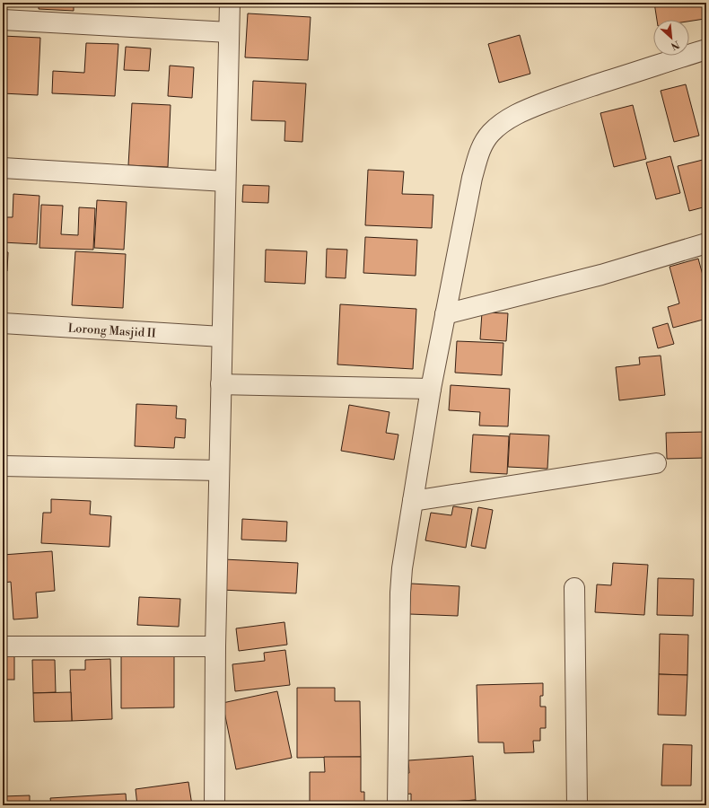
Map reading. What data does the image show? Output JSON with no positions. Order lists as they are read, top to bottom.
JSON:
{
  "streets": {
    "street": ["Lorong Masjid II"]
  },
  "north": "bottom right"
}
